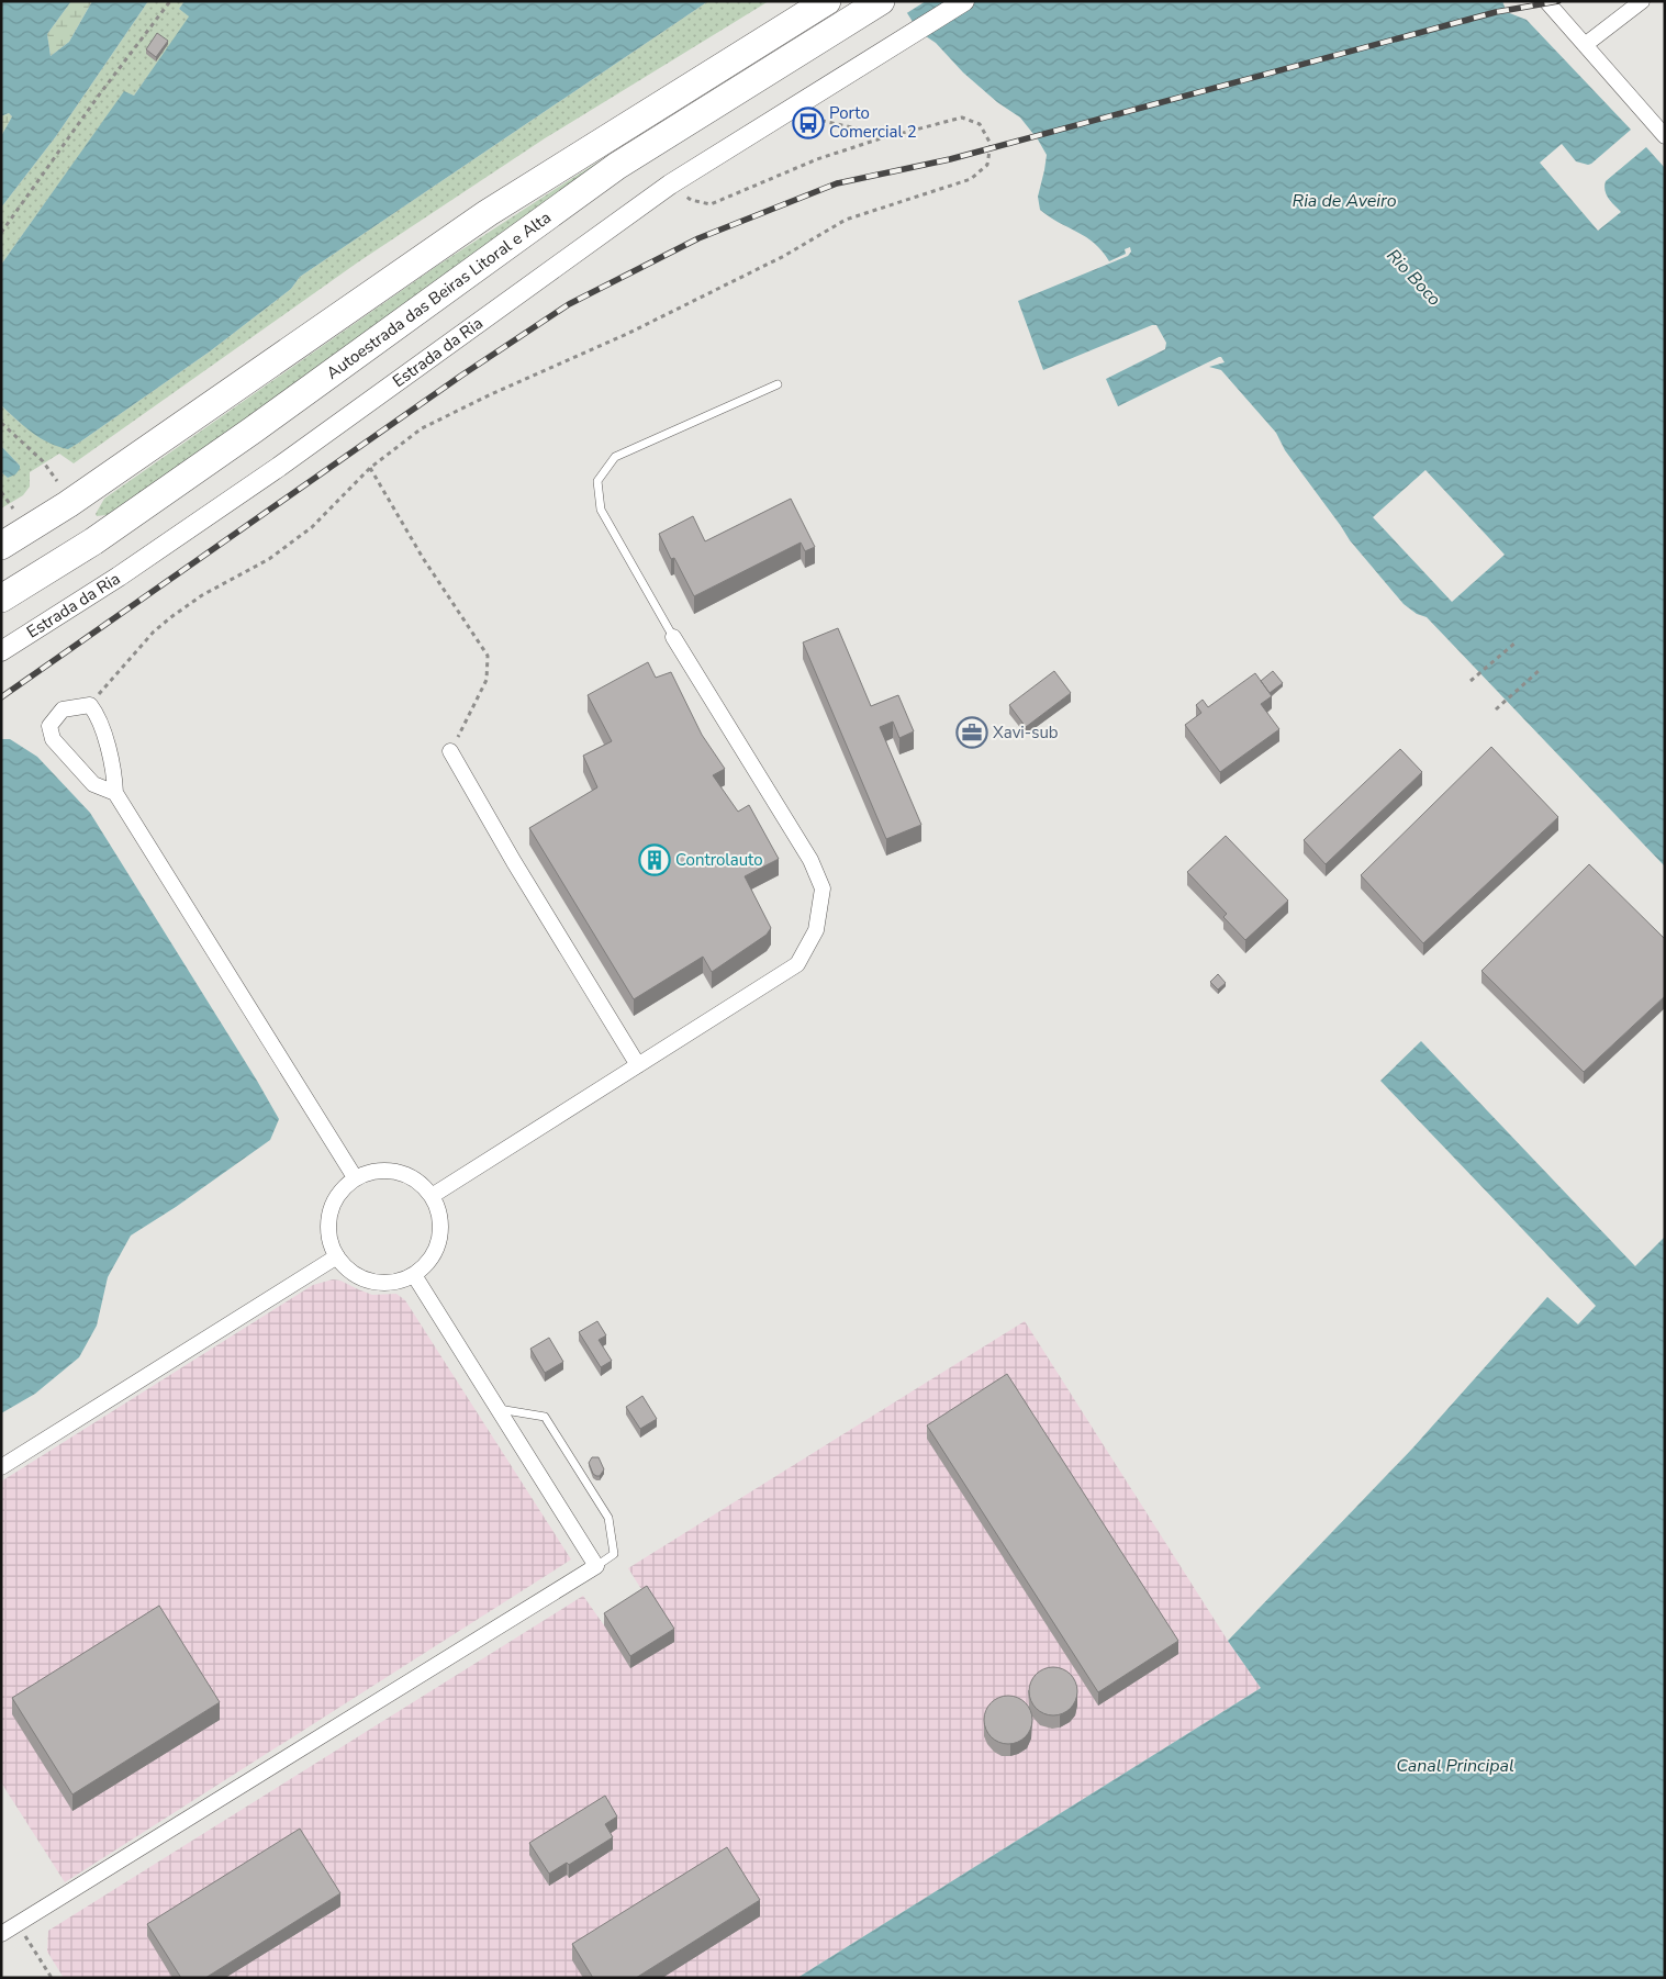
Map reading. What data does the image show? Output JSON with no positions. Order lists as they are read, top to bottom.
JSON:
{
  "streets": {
    "highway": ["Autoestrada das Beiras Litoral e Alta"],
    "street": ["Estrada da Ria"]
  },
  "water": ["Ria de Aveiro", "Rio Boco", "Canal Principal"],
  "places": {
    "bus stop": ["Porto Comercial 2"],
    "office": ["Xavi-sub"],
    "building": ["Controlauto"]
  }
}
